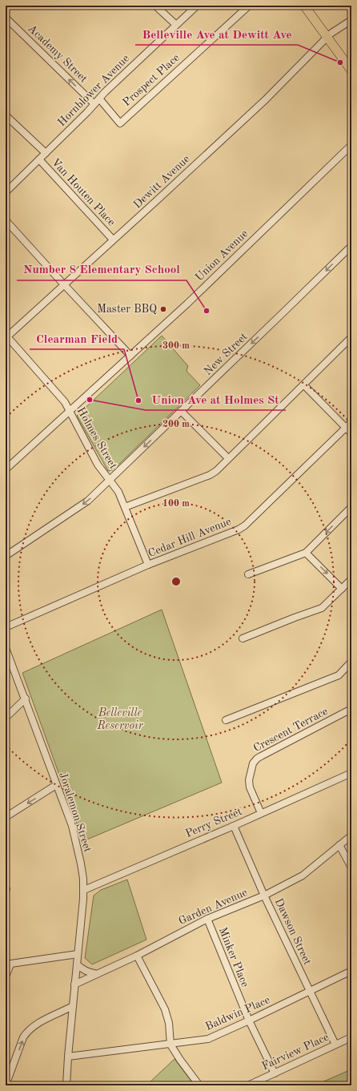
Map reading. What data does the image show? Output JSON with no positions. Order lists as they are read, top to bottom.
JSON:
{
  "streets": {
    "street": [
      "Academy Street",
      "Prospect Place",
      "Hornblower Avenue",
      "Dewitt Avenue",
      "Van Houten Place",
      "Union Avenue",
      "New Street",
      "Holmes Street",
      "Cedar Hill Avenue",
      "Crescent Terrace",
      "Joralemon Street",
      "Perry Street",
      "Garden Avenue",
      "Dawson Street",
      "Minker Place",
      "Baldwin Place",
      "Fairview Place"
    ]
  },
  "crossings": [
    ["Academy Street", "Hornblower Avenue"],
    ["Prospect Place", "Hornblower Avenue"],
    ["Hornblower Avenue", "Van Houten Place"],
    ["Dewitt Avenue", "Van Houten Place"],
    ["Dewitt Avenue", "Holmes Street"],
    ["Union Avenue", "Holmes Street"],
    ["New Street", "Holmes Street"],
    ["Holmes Street", "Cedar Hill Avenue"],
    ["Crescent Terrace", "Perry Street"],
    ["Joralemon Street", "Perry Street"],
    ["Joralemon Street", "Garden Avenue"],
    ["Joralemon Street", "Baldwin Place"],
    ["Perry Street", "Dawson Street"],
    ["Garden Avenue", "Dawson Street"],
    ["Garden Avenue", "Minker Place"],
    ["Dawson Street", "Baldwin Place"],
    ["Dawson Street", "Fairview Place"],
    ["Minker Place", "Baldwin Place"],
    ["Minker Place", "Fairview Place"]
  ],
  "one_way": ["Academy Street", "New Street"],
  "parks": ["Belleville Reservoir"],
  "places": [
    "Belleville Ave at Dewitt Ave",
    "Master BBQ",
    "Number 8 Elementary School",
    "Union Ave at Holmes St",
    "Clearman Field"
  ],
  "rings": ["300 m", "200 m", "100 m"]
}
